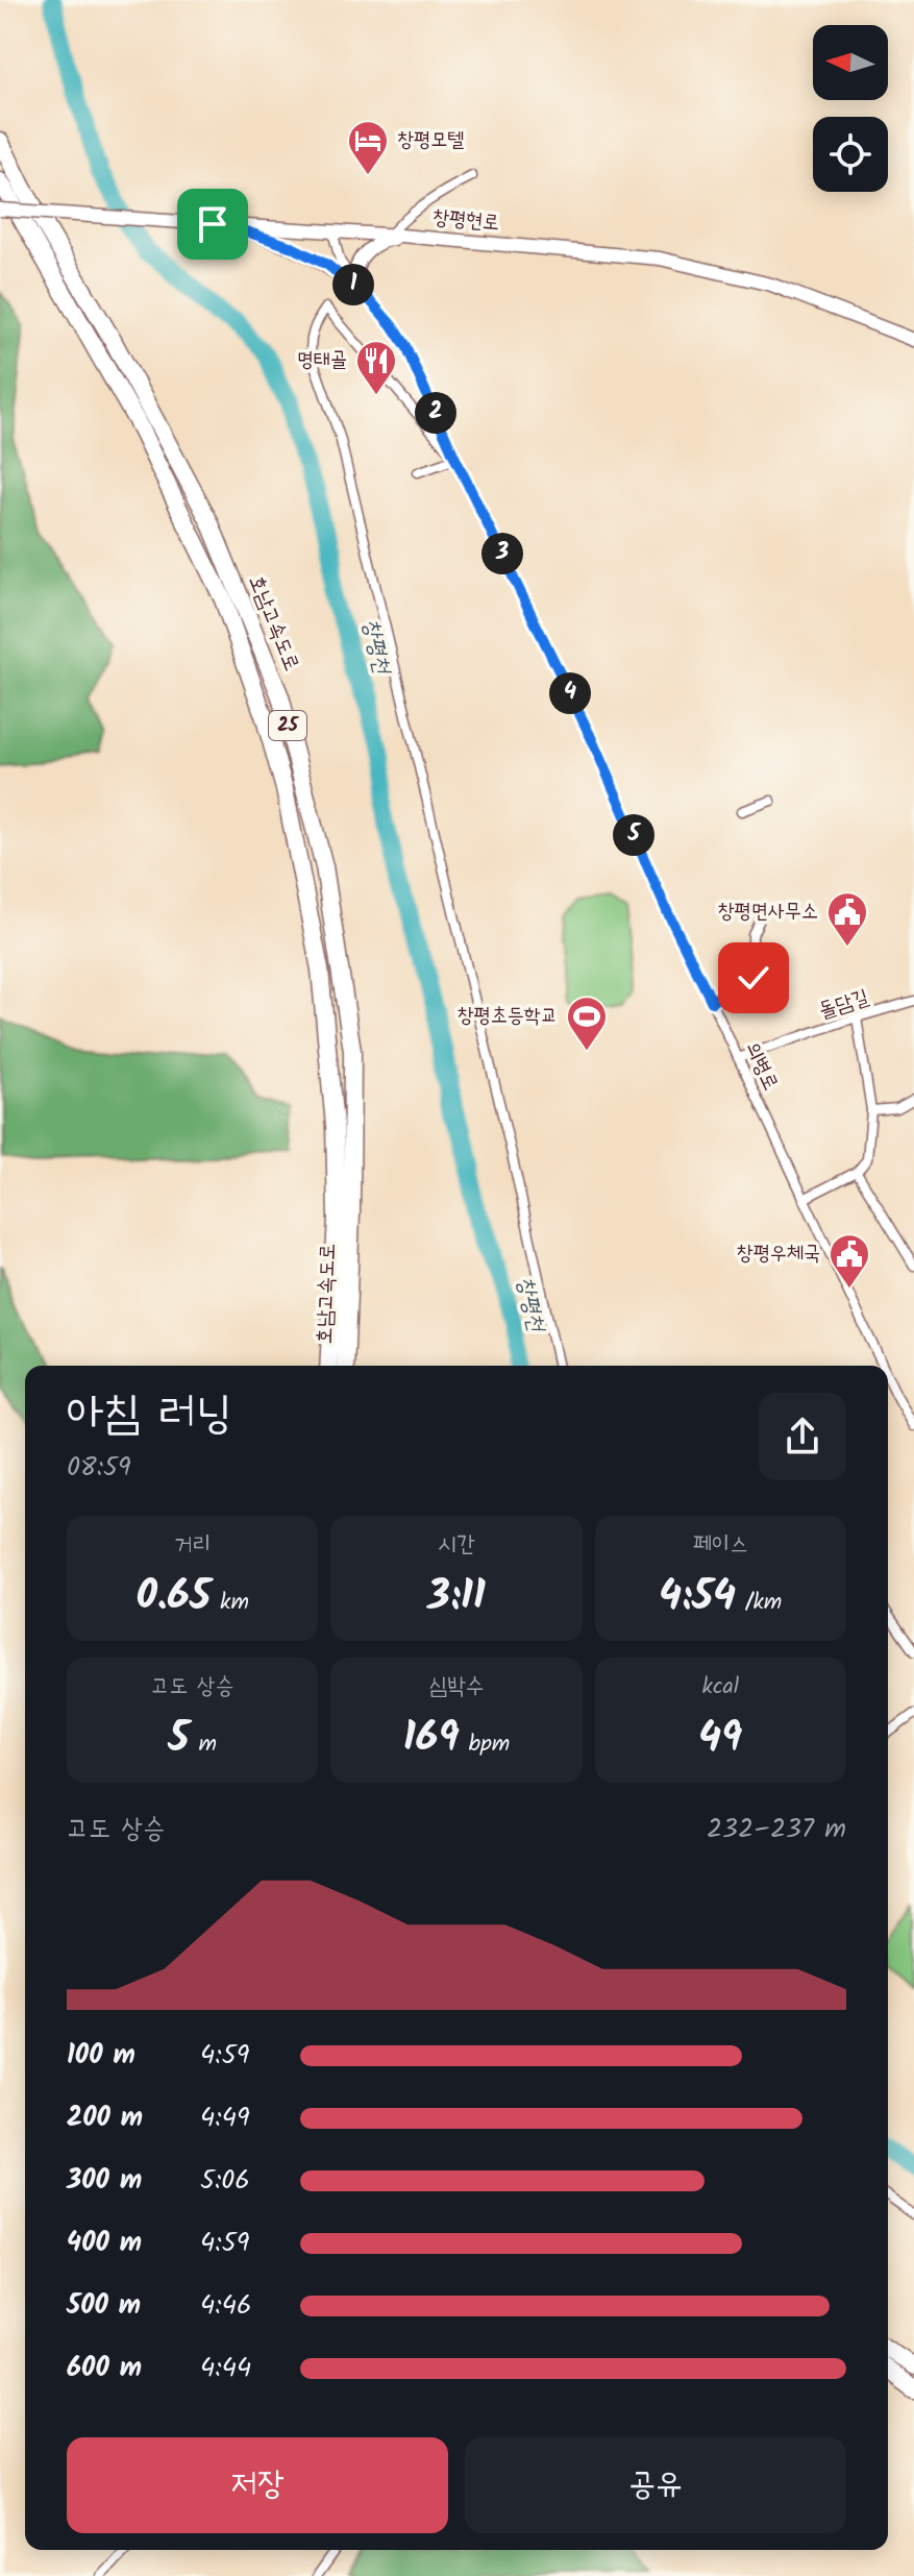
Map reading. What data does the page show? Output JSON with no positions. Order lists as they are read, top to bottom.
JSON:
{
  "streets": {
    "highway": ["호남고속도로", "25"],
    "main road": ["창평현로"],
    "street": ["돌담길", "의병로"]
  },
  "crossings": [
    ["창평현로", "의병로"],
    ["돌담길", "의병로"]
  ],
  "water": ["창평천"],
  "places": {
    "hotel": ["창평모텔"],
    "restaurant": ["명태골"],
    "public building": ["창평면사무소", "창평우체국"],
    "sports": ["창평초등학교"]
  },
  "north": "left",
  "page": {
    "pins": [
      "1",
      "2",
      "3",
      "4",
      "5"
    ],
    "heading": ["아침 러닝", "08:59"],
    "stats": [
      ["거리", "0.65 km"],
      ["시간", "3:11"],
      ["페이스", "4:54 /km"],
      ["고도 상승", "5 m"],
      ["심박수", "169 bpm"],
      ["kcal", "49"]
    ],
    "chart": ["고도 상승", "232–237 m"],
    "list": [
      {
        "name": "100 m",
        "note": "4:59"
      },
      {
        "name": "200 m",
        "note": "4:49"
      },
      {
        "name": "300 m",
        "note": "5:06"
      },
      {
        "name": "400 m",
        "note": "4:59"
      },
      {
        "name": "500 m",
        "note": "4:46"
      },
      {
        "name": "600 m",
        "note": "4:44"
      }
    ],
    "buttons": ["저장", "공유"]
  }
}
